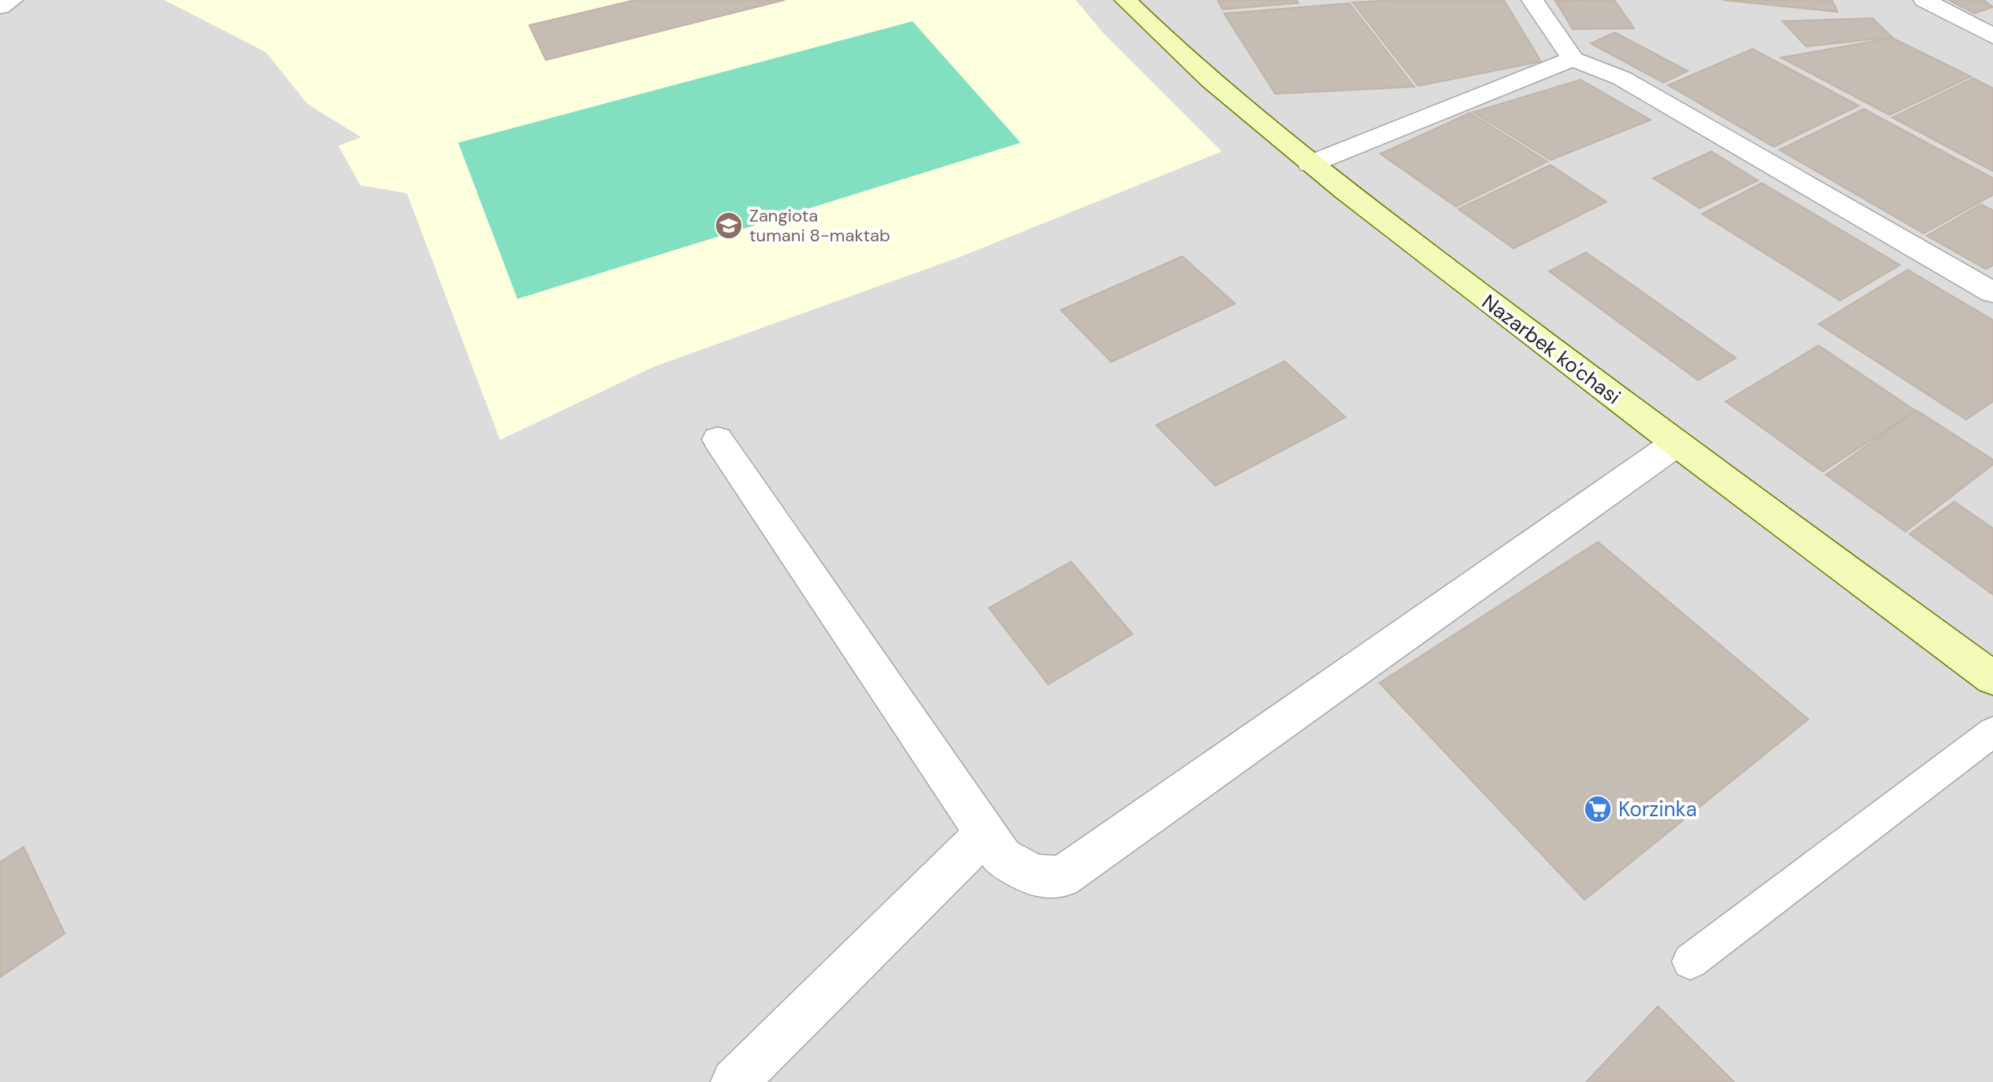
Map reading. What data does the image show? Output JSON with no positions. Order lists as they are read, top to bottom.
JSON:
{
  "streets": {
    "main road": ["Nazarbek ko'chasi"]
  },
  "places": {
    "school or university": ["Zangiota tumani 8-maktab"],
    "supermarket": ["Korzinka"]
  }
}
